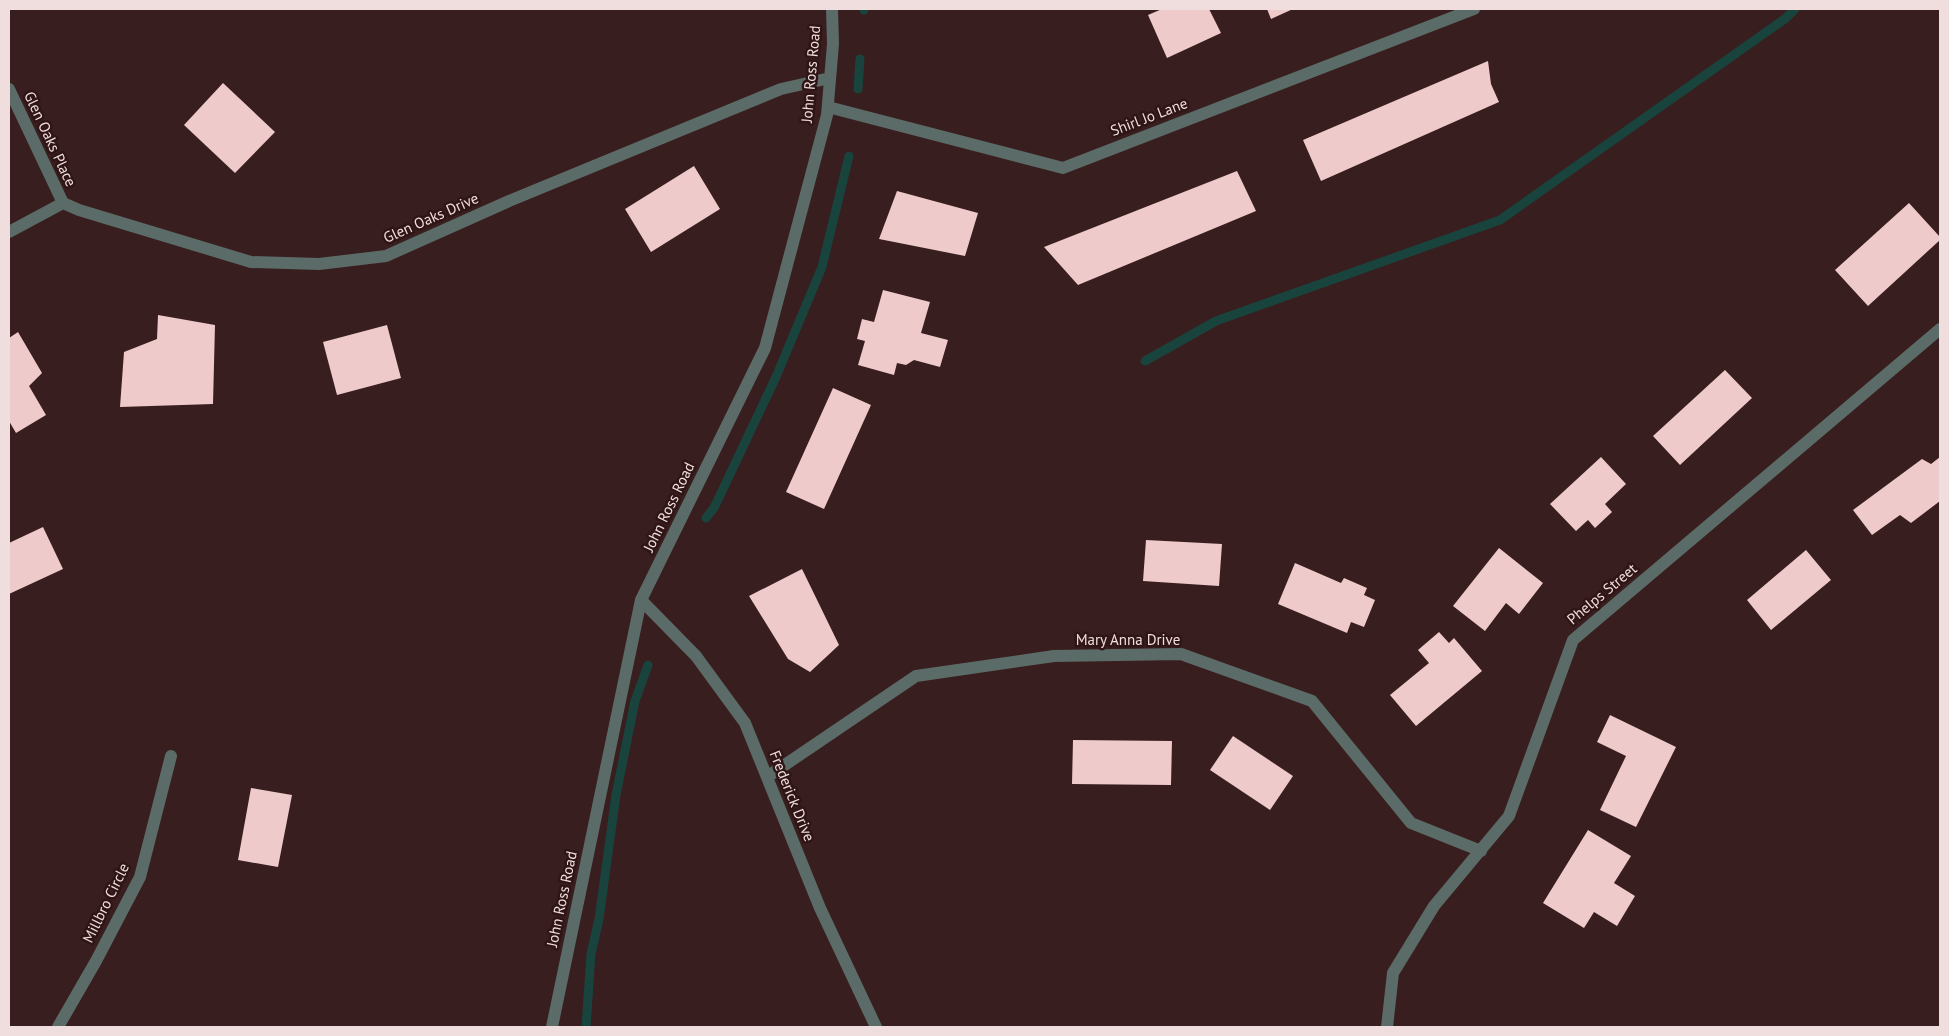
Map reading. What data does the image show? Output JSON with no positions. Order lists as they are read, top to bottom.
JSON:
{
  "streets": {
    "street": [
      "John Ross Road",
      "Shirl Jo Lane",
      "Glen Oaks Place",
      "Glen Oaks Drive",
      "Phelps Street",
      "Mary Anna Drive",
      "Frederick Drive",
      "Millbro Circle"
    ]
  },
  "crossings": [
    ["John Ross Road", "Shirl Jo Lane"],
    ["John Ross Road", "Glen Oaks Drive"],
    ["John Ross Road", "Frederick Drive"],
    ["Glen Oaks Place", "Glen Oaks Drive"],
    ["Phelps Street", "Mary Anna Drive"],
    ["Mary Anna Drive", "Frederick Drive"]
  ]
}
